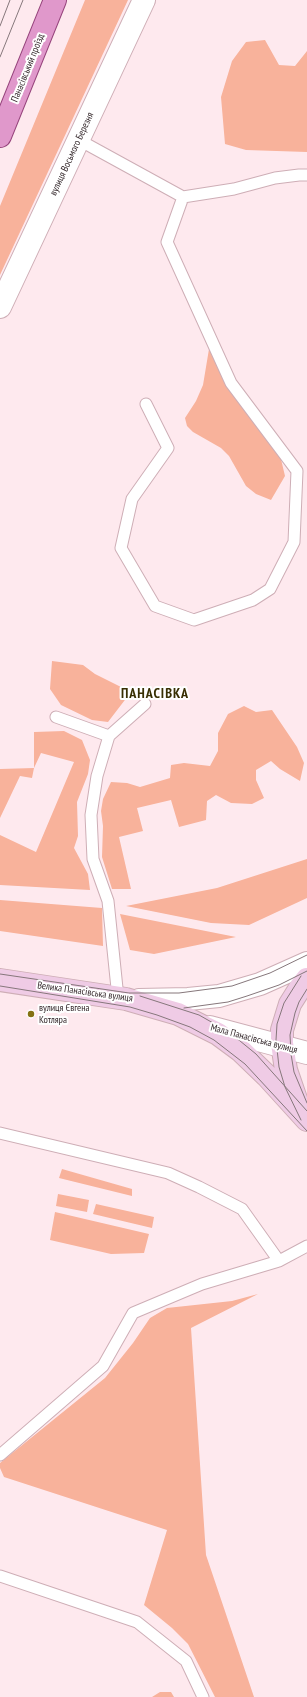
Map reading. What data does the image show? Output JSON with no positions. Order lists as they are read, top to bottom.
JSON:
{
  "streets": {
    "main road": ["Панасівський проїзд", "Велика Панасівська вулиця"],
    "street": ["вулиця Восьмого Березня", "Мала Панасівська вулиця"]
  },
  "districts": ["ПАНАСІВКА"],
  "places": ["вулиця Євгена Котляра"]
}
